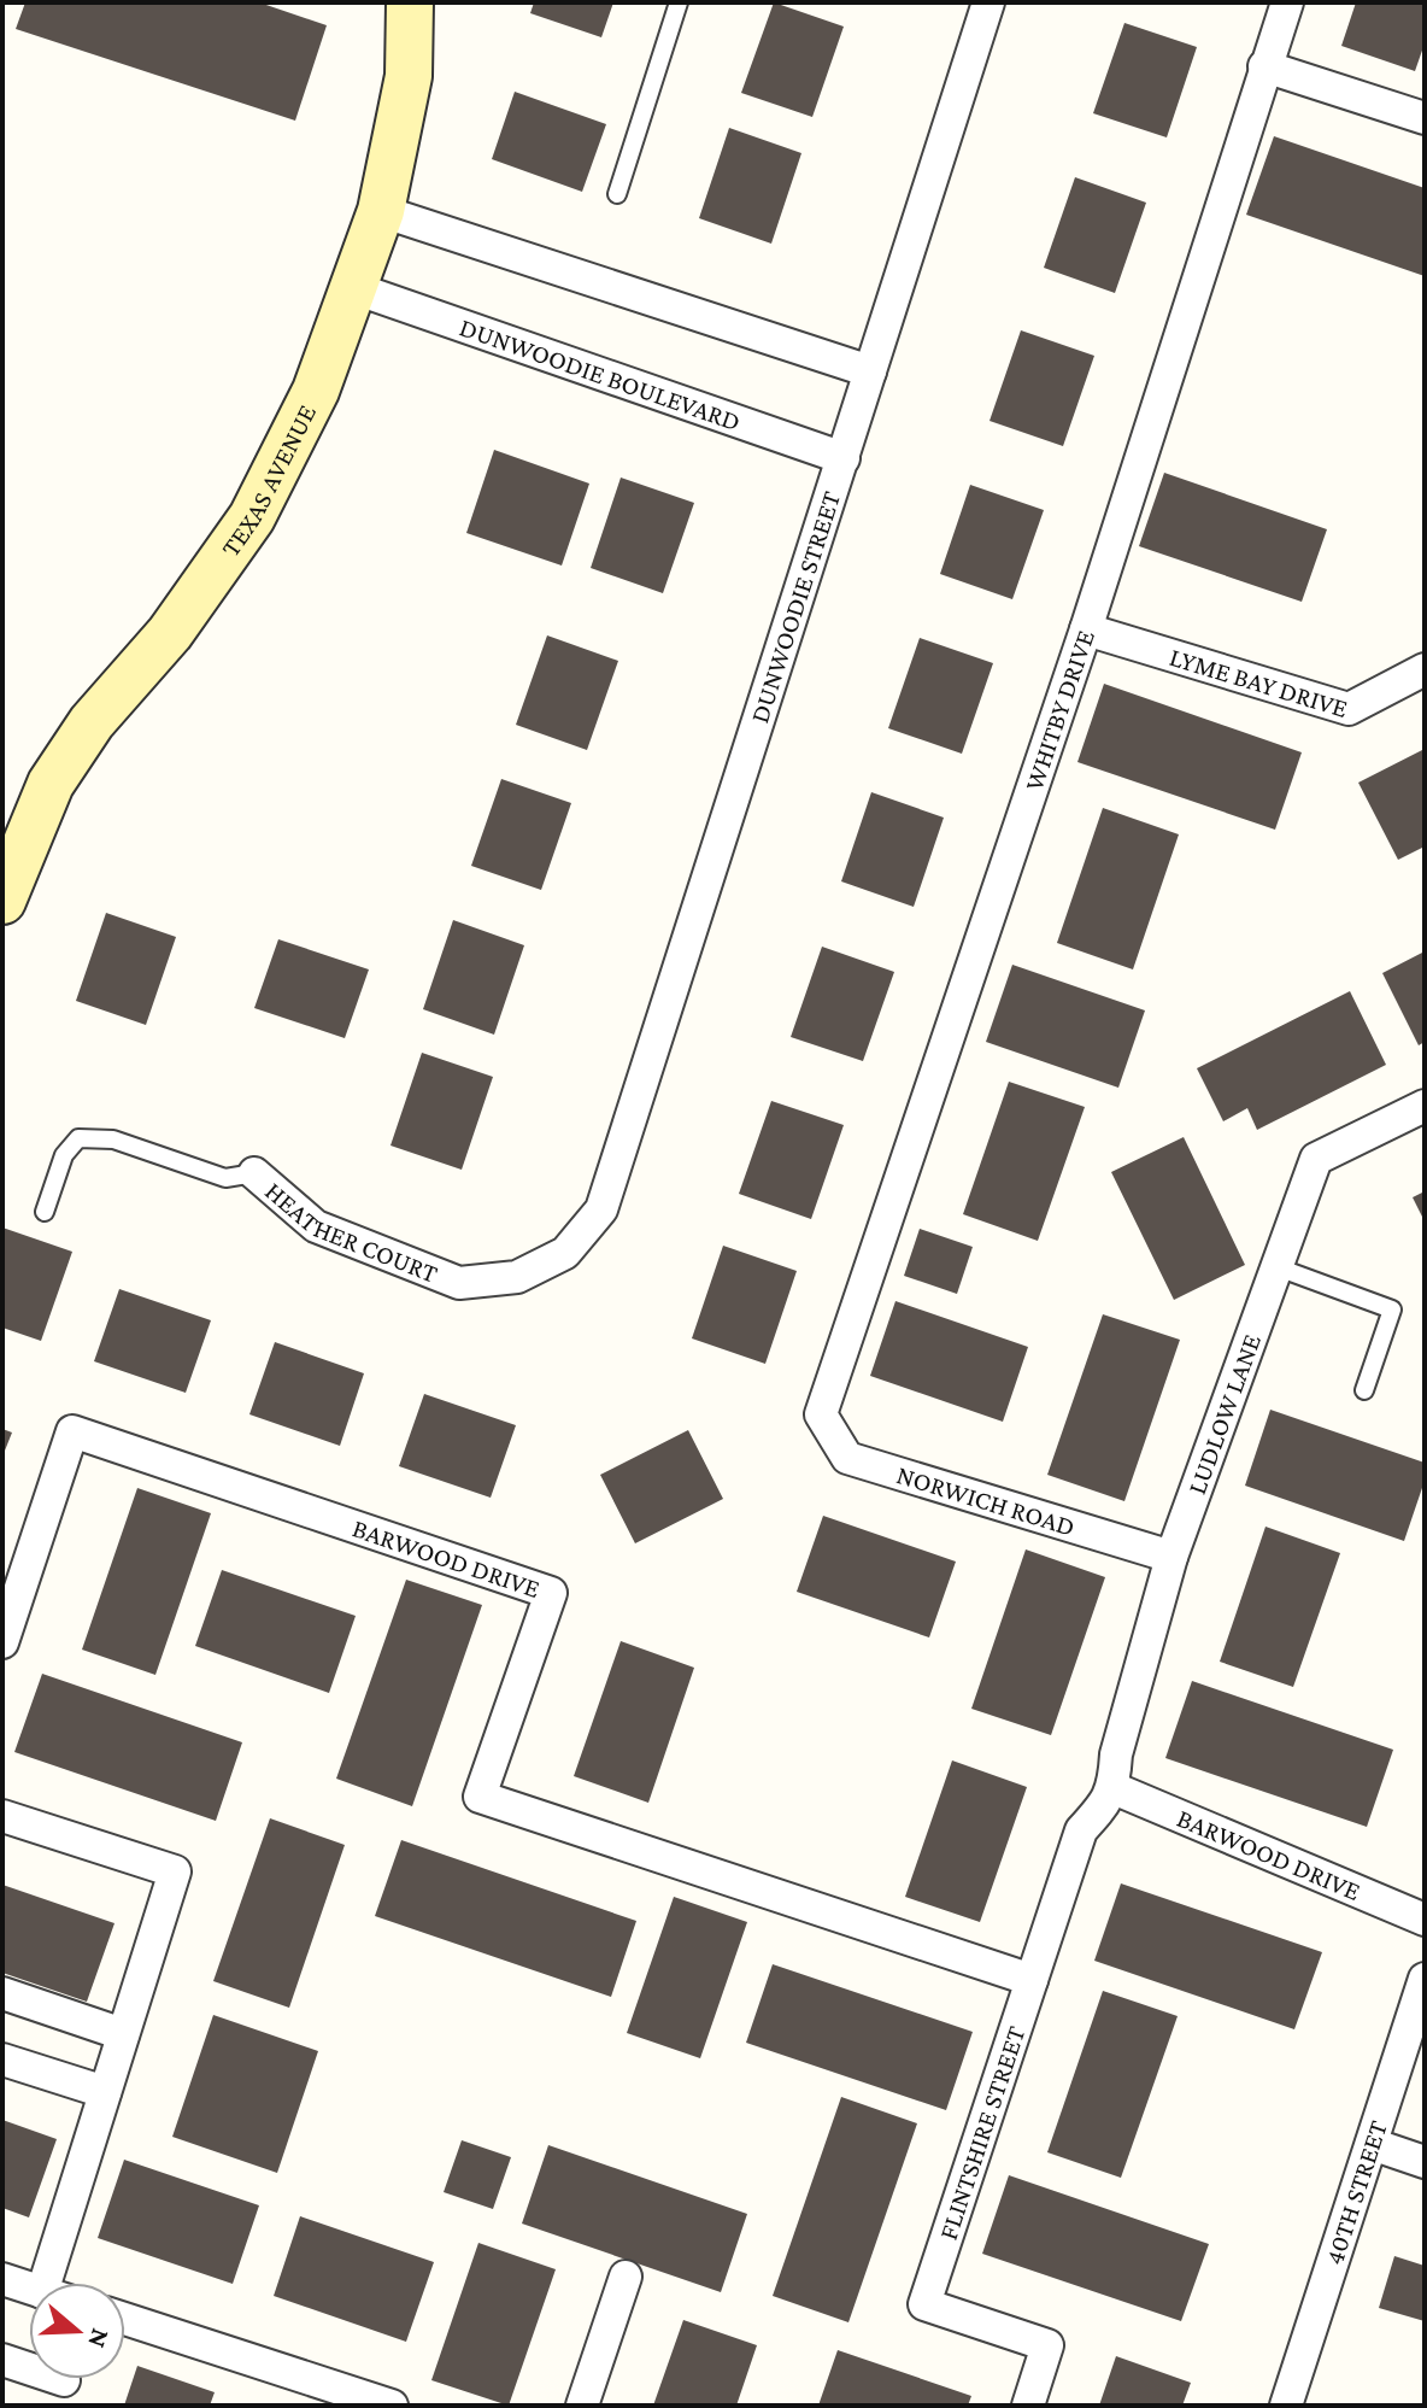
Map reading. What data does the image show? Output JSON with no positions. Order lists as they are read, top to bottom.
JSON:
{
  "streets": {
    "street": [
      "DUNWOODIE BOULEVARD",
      "TEXAS AVENUE",
      "DUNWOODIE STREET",
      "LYME BAY DRIVE",
      "WHITBY DRIVE",
      "HEATHER COURT",
      "LUDLOW LANE",
      "NORWICH ROAD",
      "BARWOOD DRIVE",
      "FLINTSHIRE STREET",
      "40TH STREET"
    ]
  },
  "crossings": [
    ["DUNWOODIE BOULEVARD", "TEXAS AVENUE"],
    ["DUNWOODIE BOULEVARD", "DUNWOODIE STREET"],
    ["DUNWOODIE STREET", "HEATHER COURT"],
    ["LYME BAY DRIVE", "WHITBY DRIVE"],
    ["WHITBY DRIVE", "NORWICH ROAD"],
    ["LUDLOW LANE", "NORWICH ROAD"],
    ["LUDLOW LANE", "BARWOOD DRIVE"],
    ["LUDLOW LANE", "FLINTSHIRE STREET"],
    ["BARWOOD DRIVE", "FLINTSHIRE STREET"]
  ],
  "north": "right"
}
